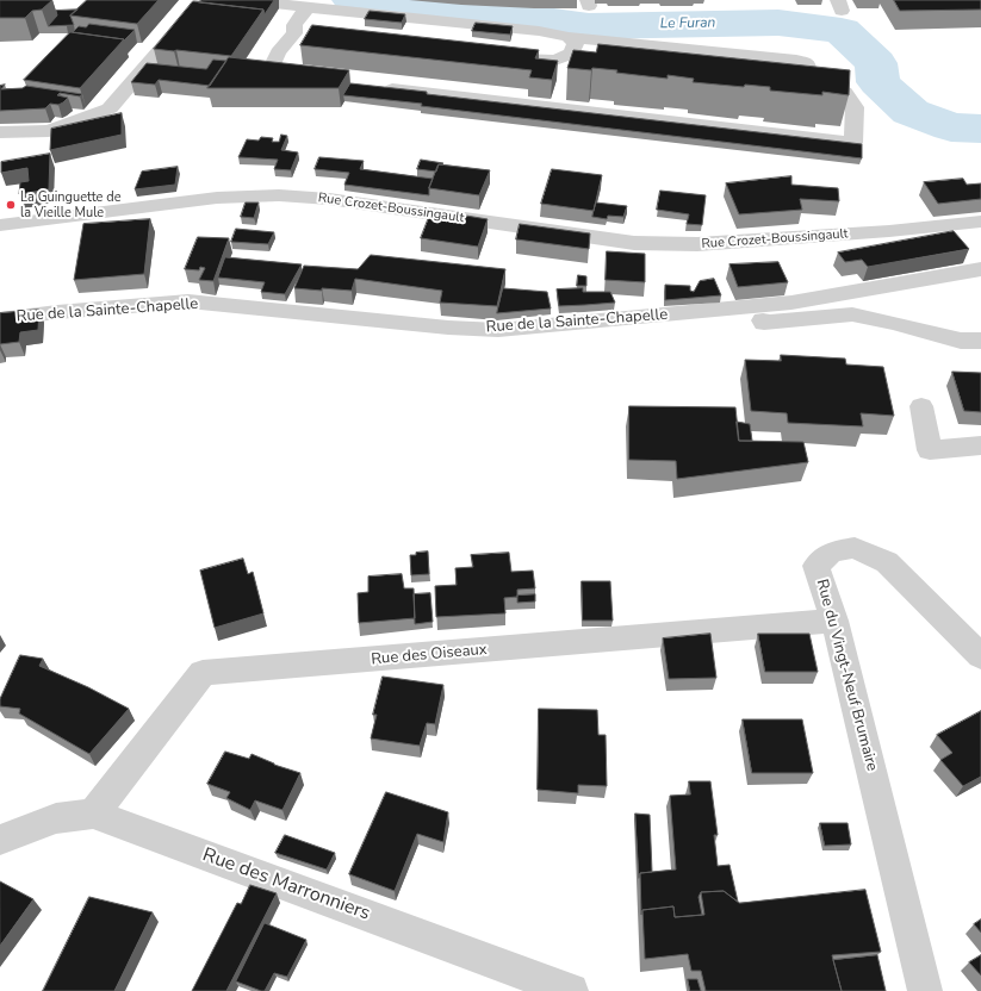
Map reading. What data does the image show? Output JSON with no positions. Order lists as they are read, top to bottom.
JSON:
{
  "streets": {
    "street": [
      "Rue Crozet-Boussingault",
      "Rue de la Sainte-Chapelle",
      "Rue des Oiseaux",
      "Rue du Vingt-Neuf Brumaire",
      "Rue des Marronniers"
    ]
  },
  "crossings": [
    ["Rue des Oiseaux", "Rue du Vingt-Neuf Brumaire"],
    ["Rue des Oiseaux", "Rue des Marronniers"]
  ],
  "water": ["Le Furan"],
  "places": ["La Guinguette de la Vieille Mule"]
}
